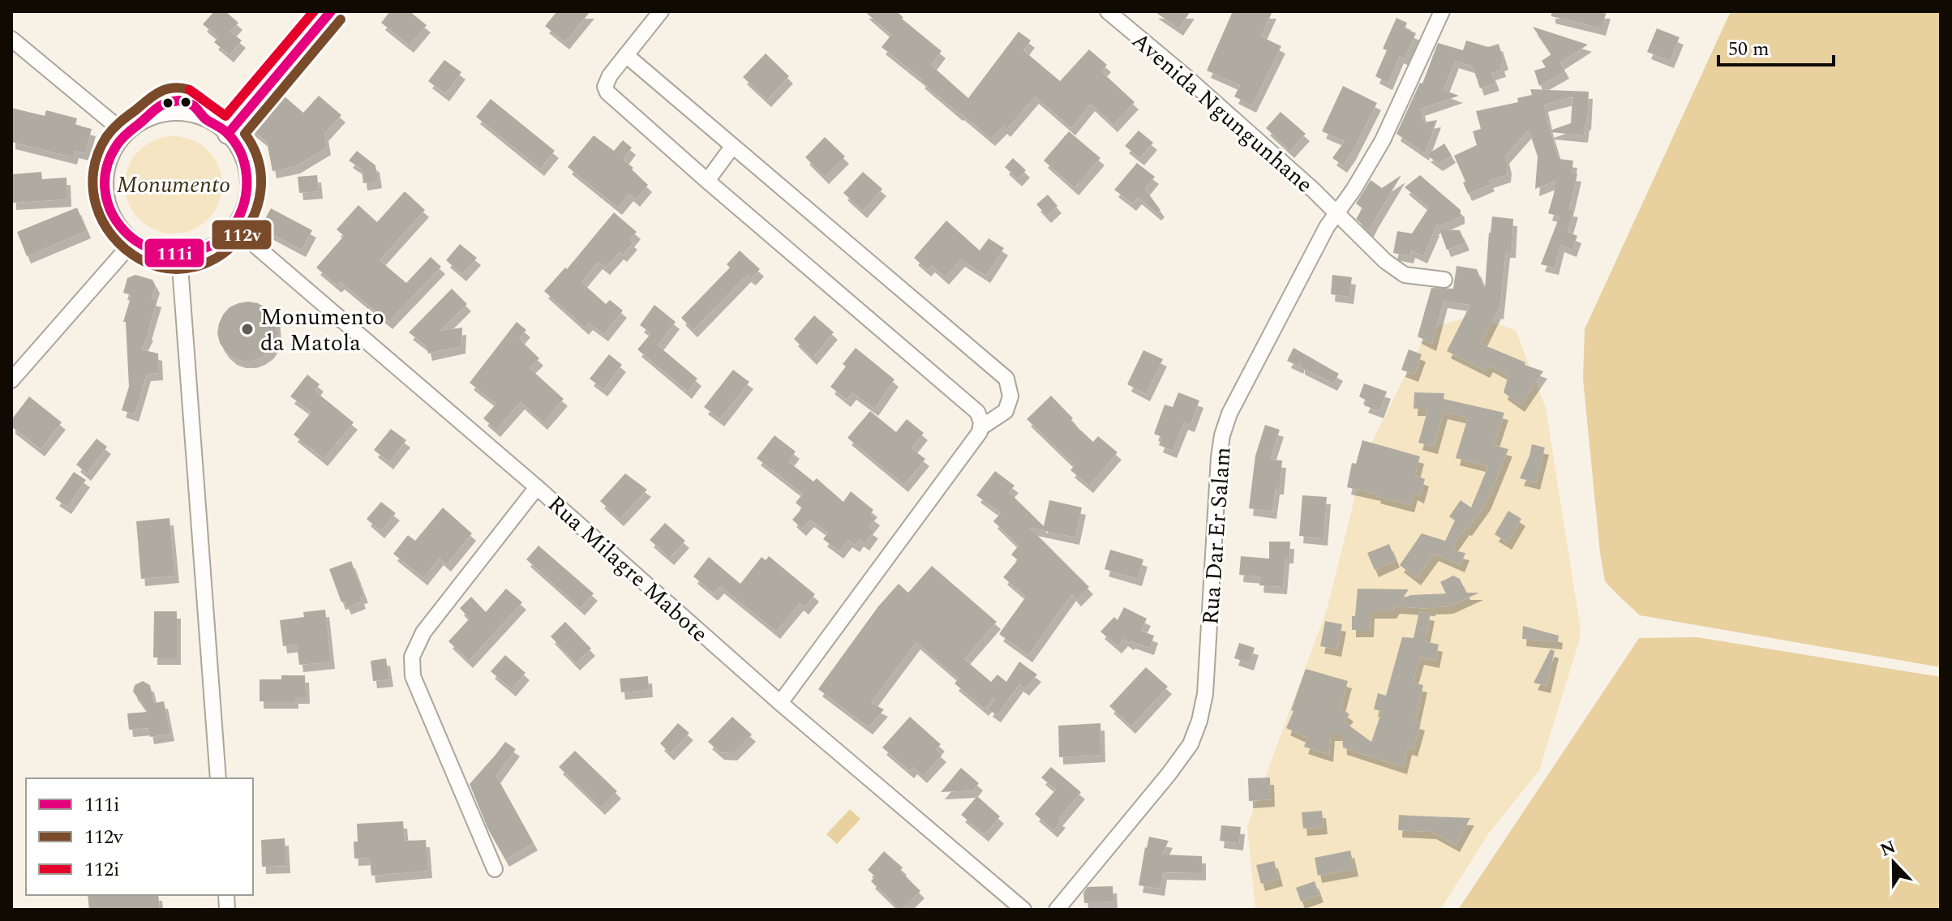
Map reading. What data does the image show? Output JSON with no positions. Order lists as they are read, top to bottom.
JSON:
{
  "streets": {
    "street": ["Avenida Ngungunhane", "Rua Dar Er Salam", "Rua Milagre Mabote"]
  },
  "crossings": [
    ["Avenida Ngungunhane", "Rua Dar Er Salam"]
  ],
  "parks": ["Monumento"],
  "places": ["Monumento da Matola"],
  "lines": ["transit line 111i", "transit line 112i", "transit line 112v"],
  "legend": ["111i", "112v", "112i"],
  "scale_bar": "50 m",
  "north": "top"
}
